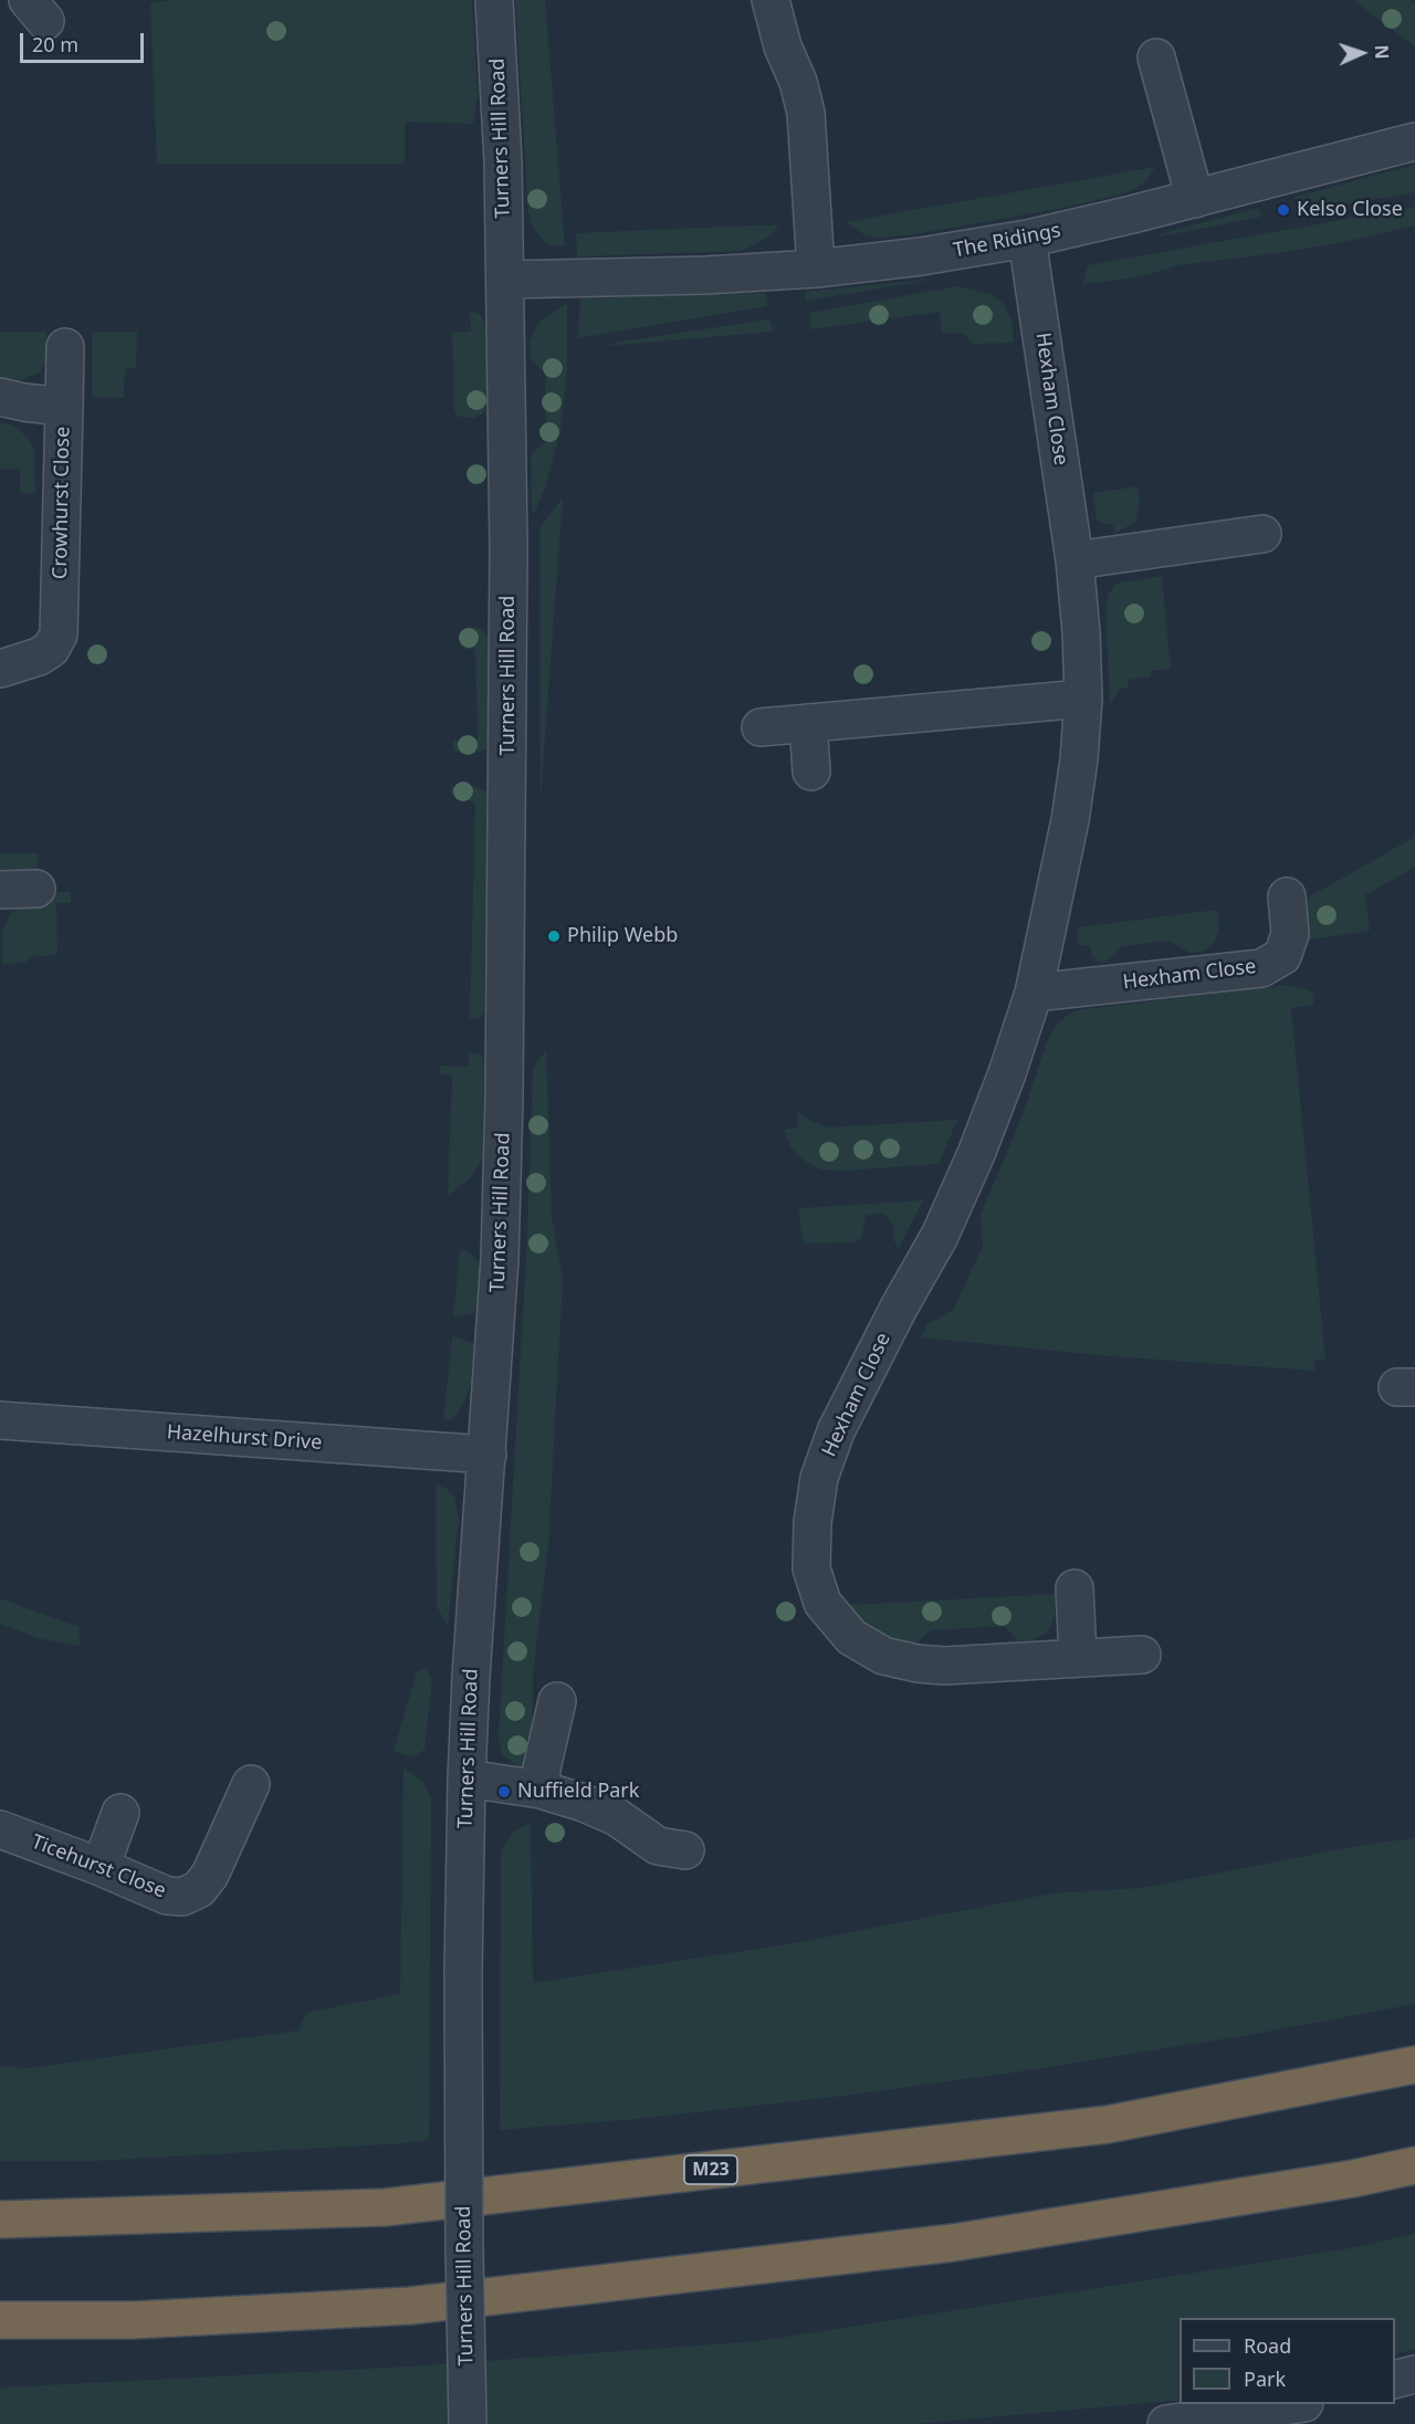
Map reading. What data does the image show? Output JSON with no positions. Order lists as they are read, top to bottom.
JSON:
{
  "streets": {
    "highway": ["M23"],
    "street": [
      "Turners Hill Road",
      "The Ridings",
      "Hexham Close",
      "Crowhurst Close",
      "Hazelhurst Drive",
      "Ticehurst Close"
    ]
  },
  "crossings": [
    ["Turners Hill Road", "The Ridings"],
    ["Turners Hill Road", "Hazelhurst Drive"],
    ["The Ridings", "Hexham Close"]
  ],
  "places": ["Kelso Close", "Philip Webb", "Nuffield Park"],
  "legend": ["Road", "Park"],
  "scale_bar": "20 m",
  "north": "right"
}
